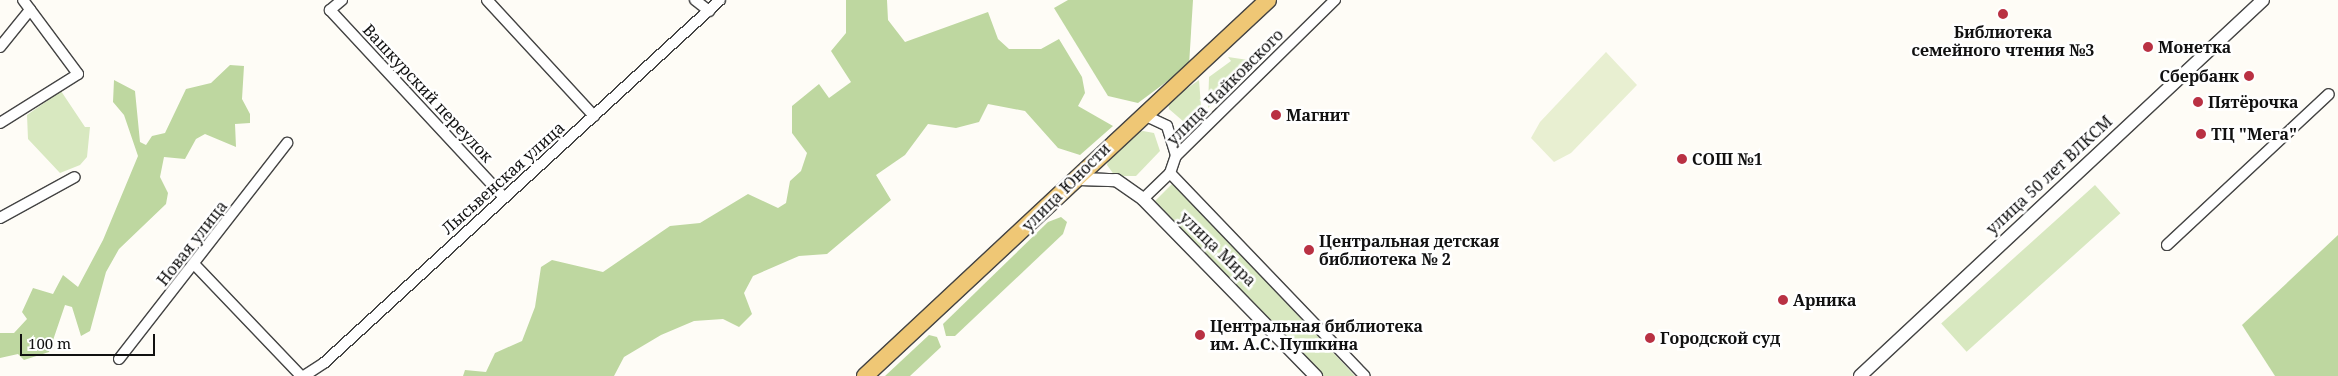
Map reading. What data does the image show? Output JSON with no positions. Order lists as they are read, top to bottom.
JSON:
{
  "streets": {
    "main road": ["улица Юности"],
    "street": [
      "улица Чайковского",
      "Вашкурский переулок",
      "улица 50 лет ВЛКСМ",
      "Лысьвенская улица",
      "Новая улица",
      "улица Мира"
    ]
  },
  "crossings": [
    ["улица Чайковского", "улица Мира"],
    ["Вашкурский переулок", "Лысьвенская улица"],
    ["улица Юности", "улица Мира"]
  ],
  "places": [
    "Библиотека семейного чтения №3",
    "Монетка",
    "Сбербанк",
    "Пятёрочка",
    "Магнит",
    "ТЦ \"Мега\"",
    "СОШ №1",
    "Центральная детская библиотека № 2",
    "Арника",
    "Центральная библиотека им. А.С. Пушкина",
    "Городской суд"
  ],
  "scale_bar": "100 m"
}
